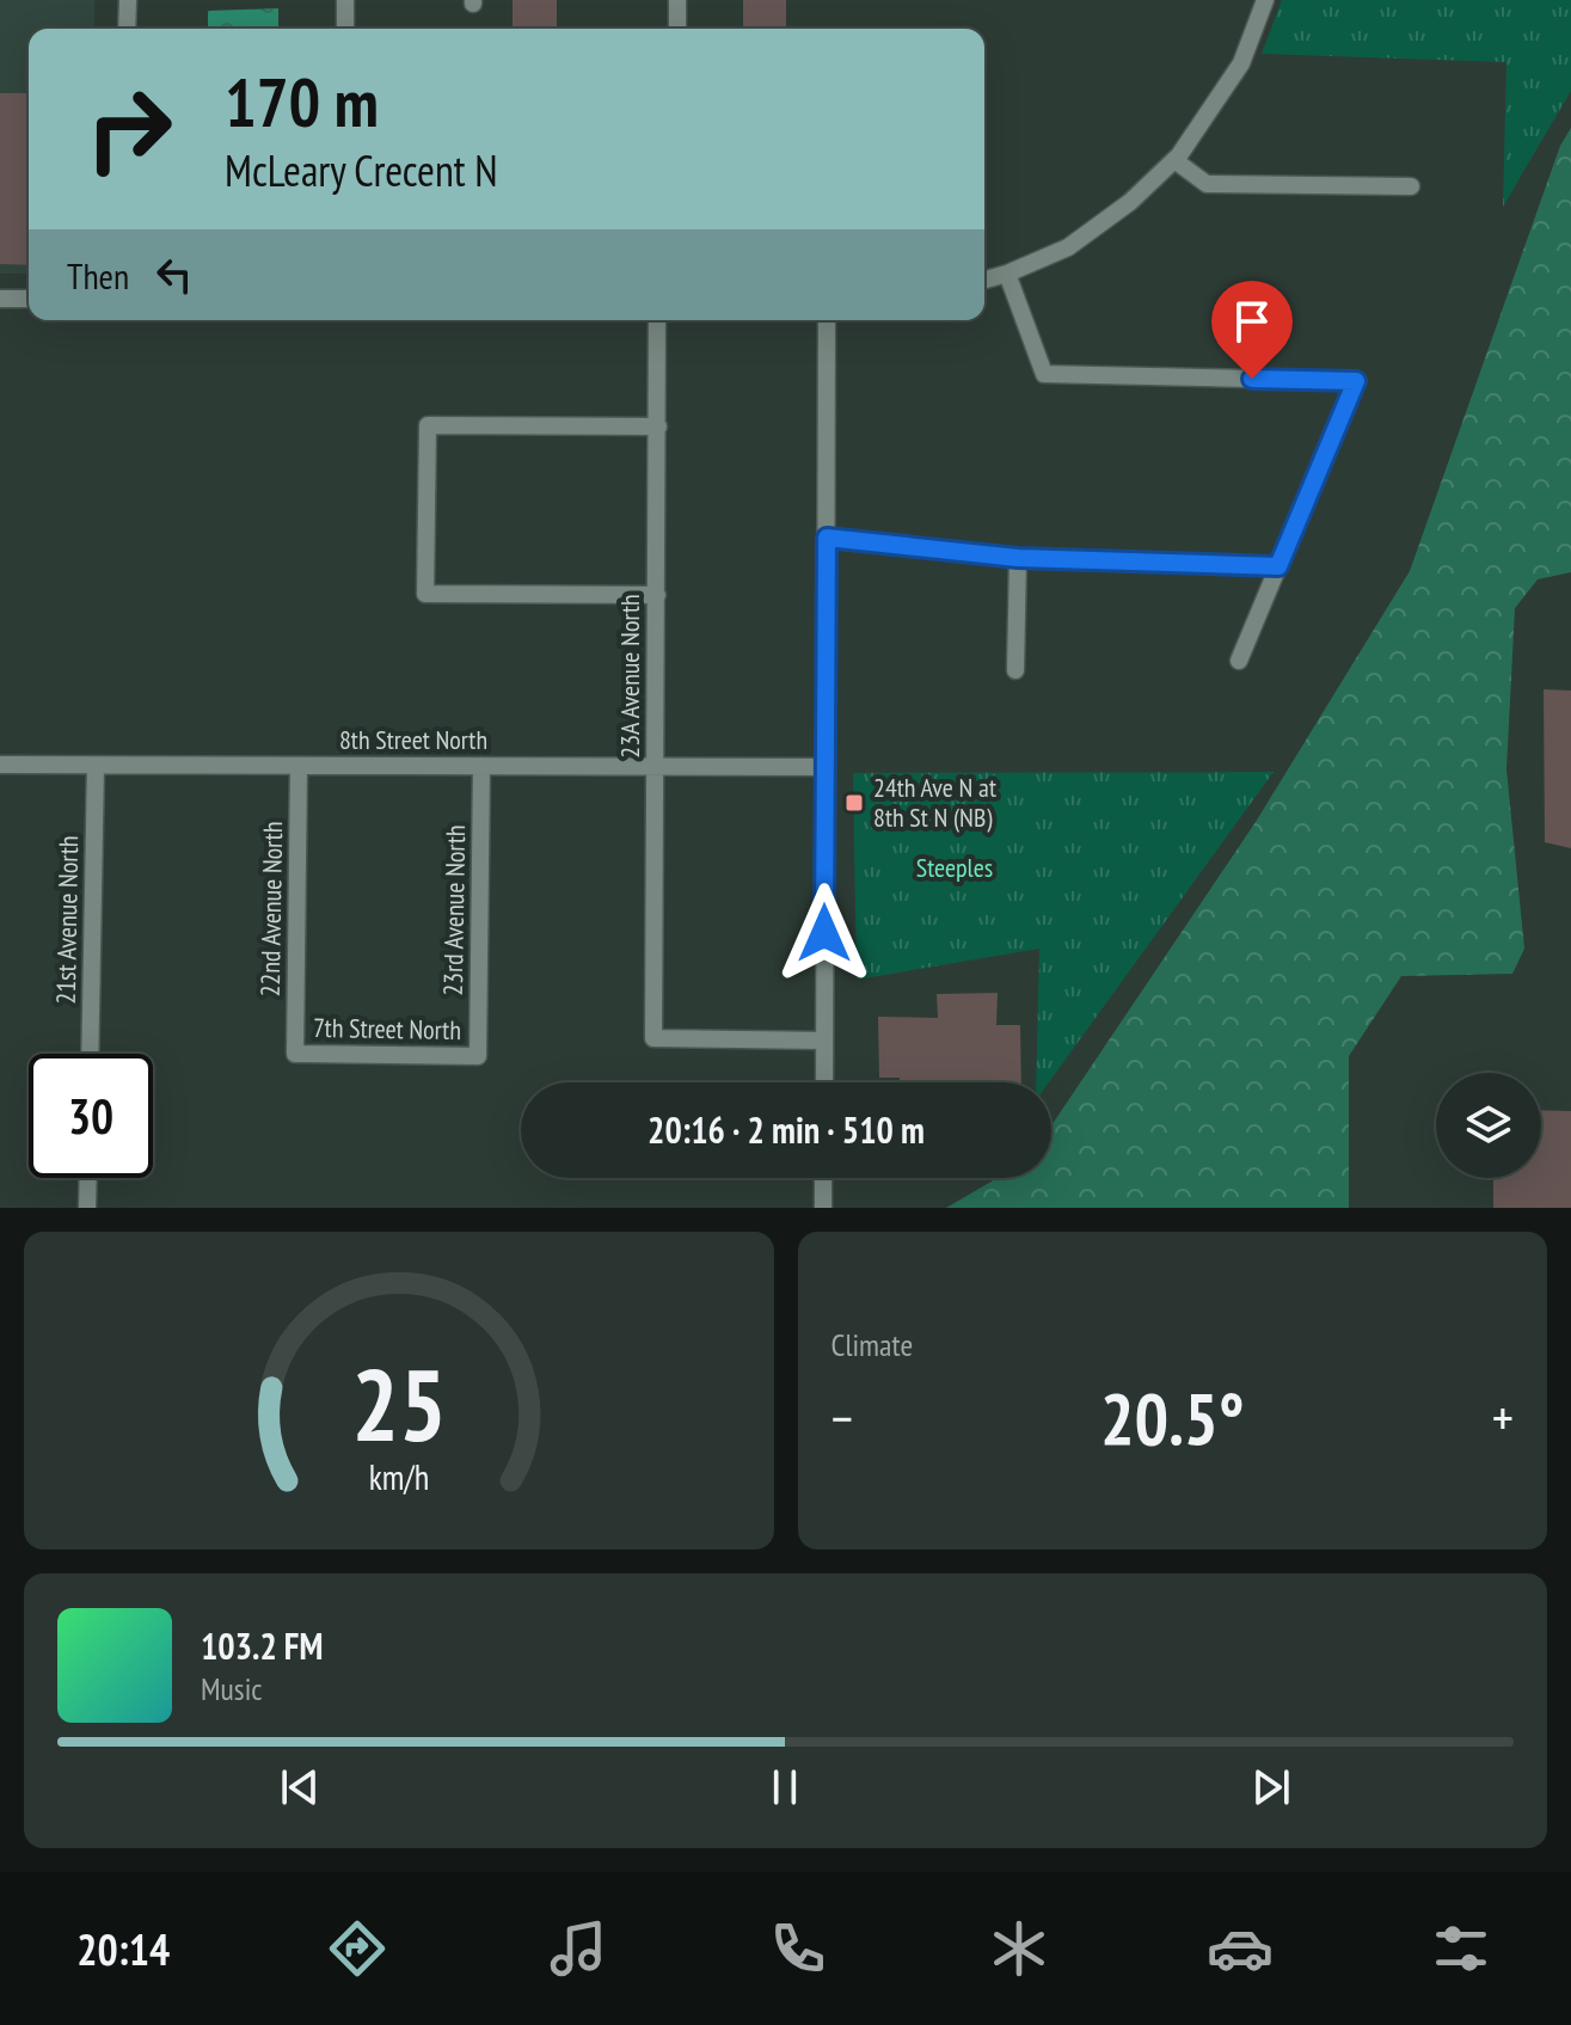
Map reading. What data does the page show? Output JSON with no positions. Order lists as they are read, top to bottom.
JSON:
{
  "streets": {
    "street": [
      "23A Avenue North",
      "8th Street North",
      "22nd Avenue North",
      "23rd Avenue North",
      "21st Avenue North",
      "7th Street North"
    ]
  },
  "crossings": [
    ["23A Avenue North", "8th Street North"],
    ["8th Street North", "22nd Avenue North"],
    ["8th Street North", "23rd Avenue North"],
    ["8th Street North", "21st Avenue North"],
    ["22nd Avenue North", "7th Street North"],
    ["23rd Avenue North", "7th Street North"]
  ],
  "parks": ["Steeples"],
  "places": {
    "transit": ["24th Ave N at 8th St N (NB)"]
  },
  "page": {
    "turn": ["170 m", "McLeary Crecent N"],
    "then": "Then",
    "limit": "30",
    "trip": "20:16 · 2 min · 510 m",
    "tile": "Climate",
    "heat": ["−", "20.5°", "+"],
    "song": ["103.2 FM", "Music"],
    "tabs": "20:14",
    "gauge": ["25", "km/h"]
  }
}
